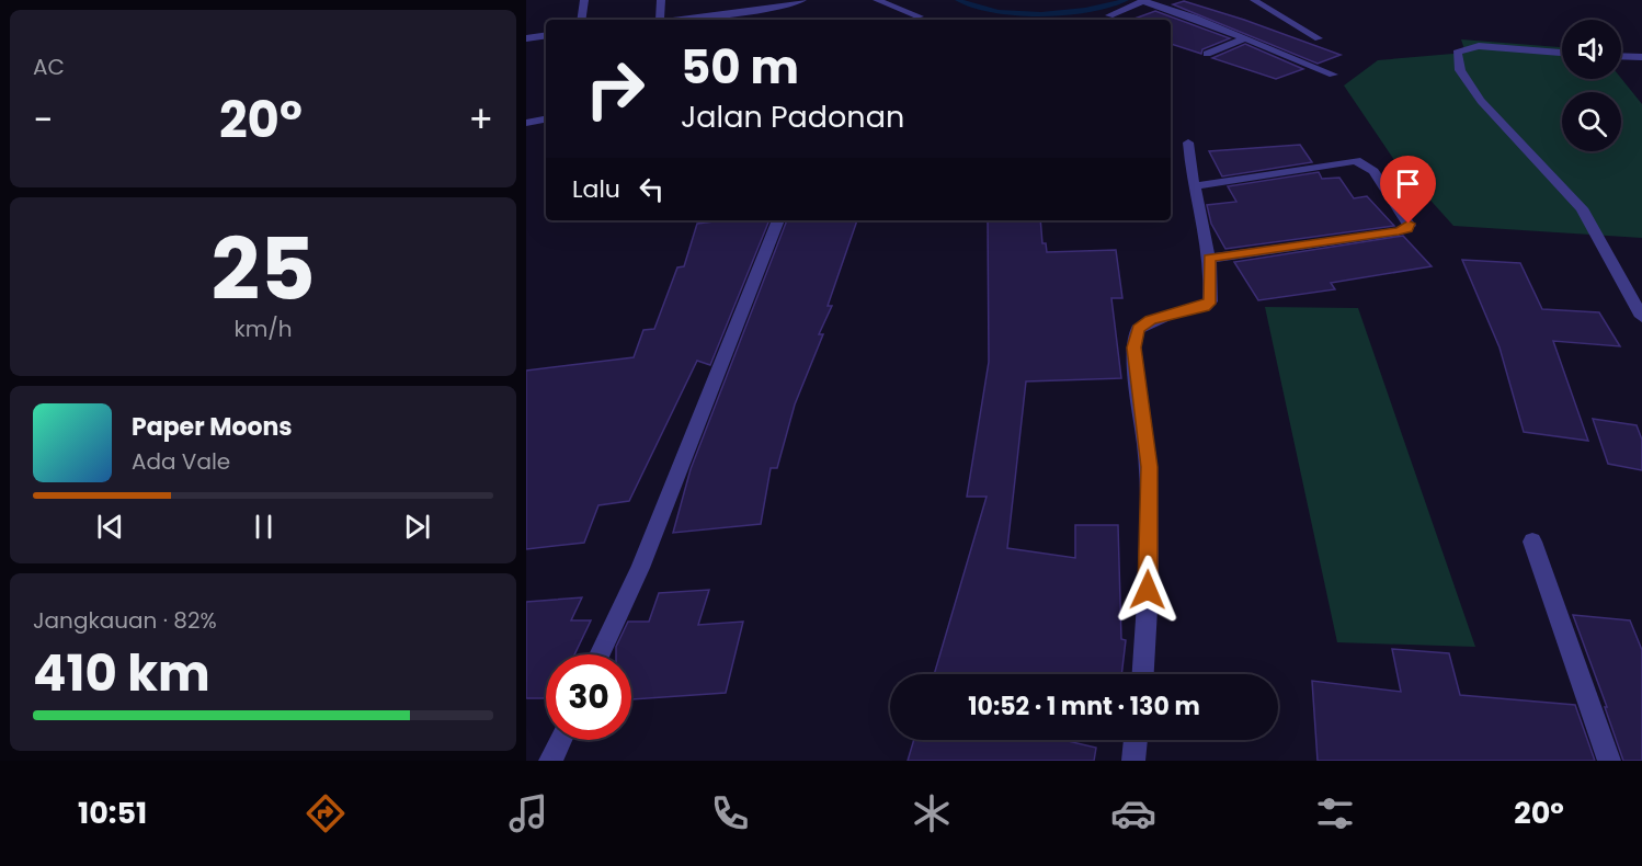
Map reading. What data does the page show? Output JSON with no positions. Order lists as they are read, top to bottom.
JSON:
{
  "page": {
    "tile": [
      "AC",
      ["25", "km/h"],
      ["Jangkauan · 82%", "410 km"]
    ],
    "turn": ["50 m", "Jalan Padonan"],
    "heat": ["−", "20°", "+"],
    "then": "Lalu",
    "song": ["Paper Moons", "Ada Vale"],
    "limit": "30",
    "trip": "10:52 · 1 mnt · 130 m",
    "tabs": ["10:51", "20°"]
  }
}
